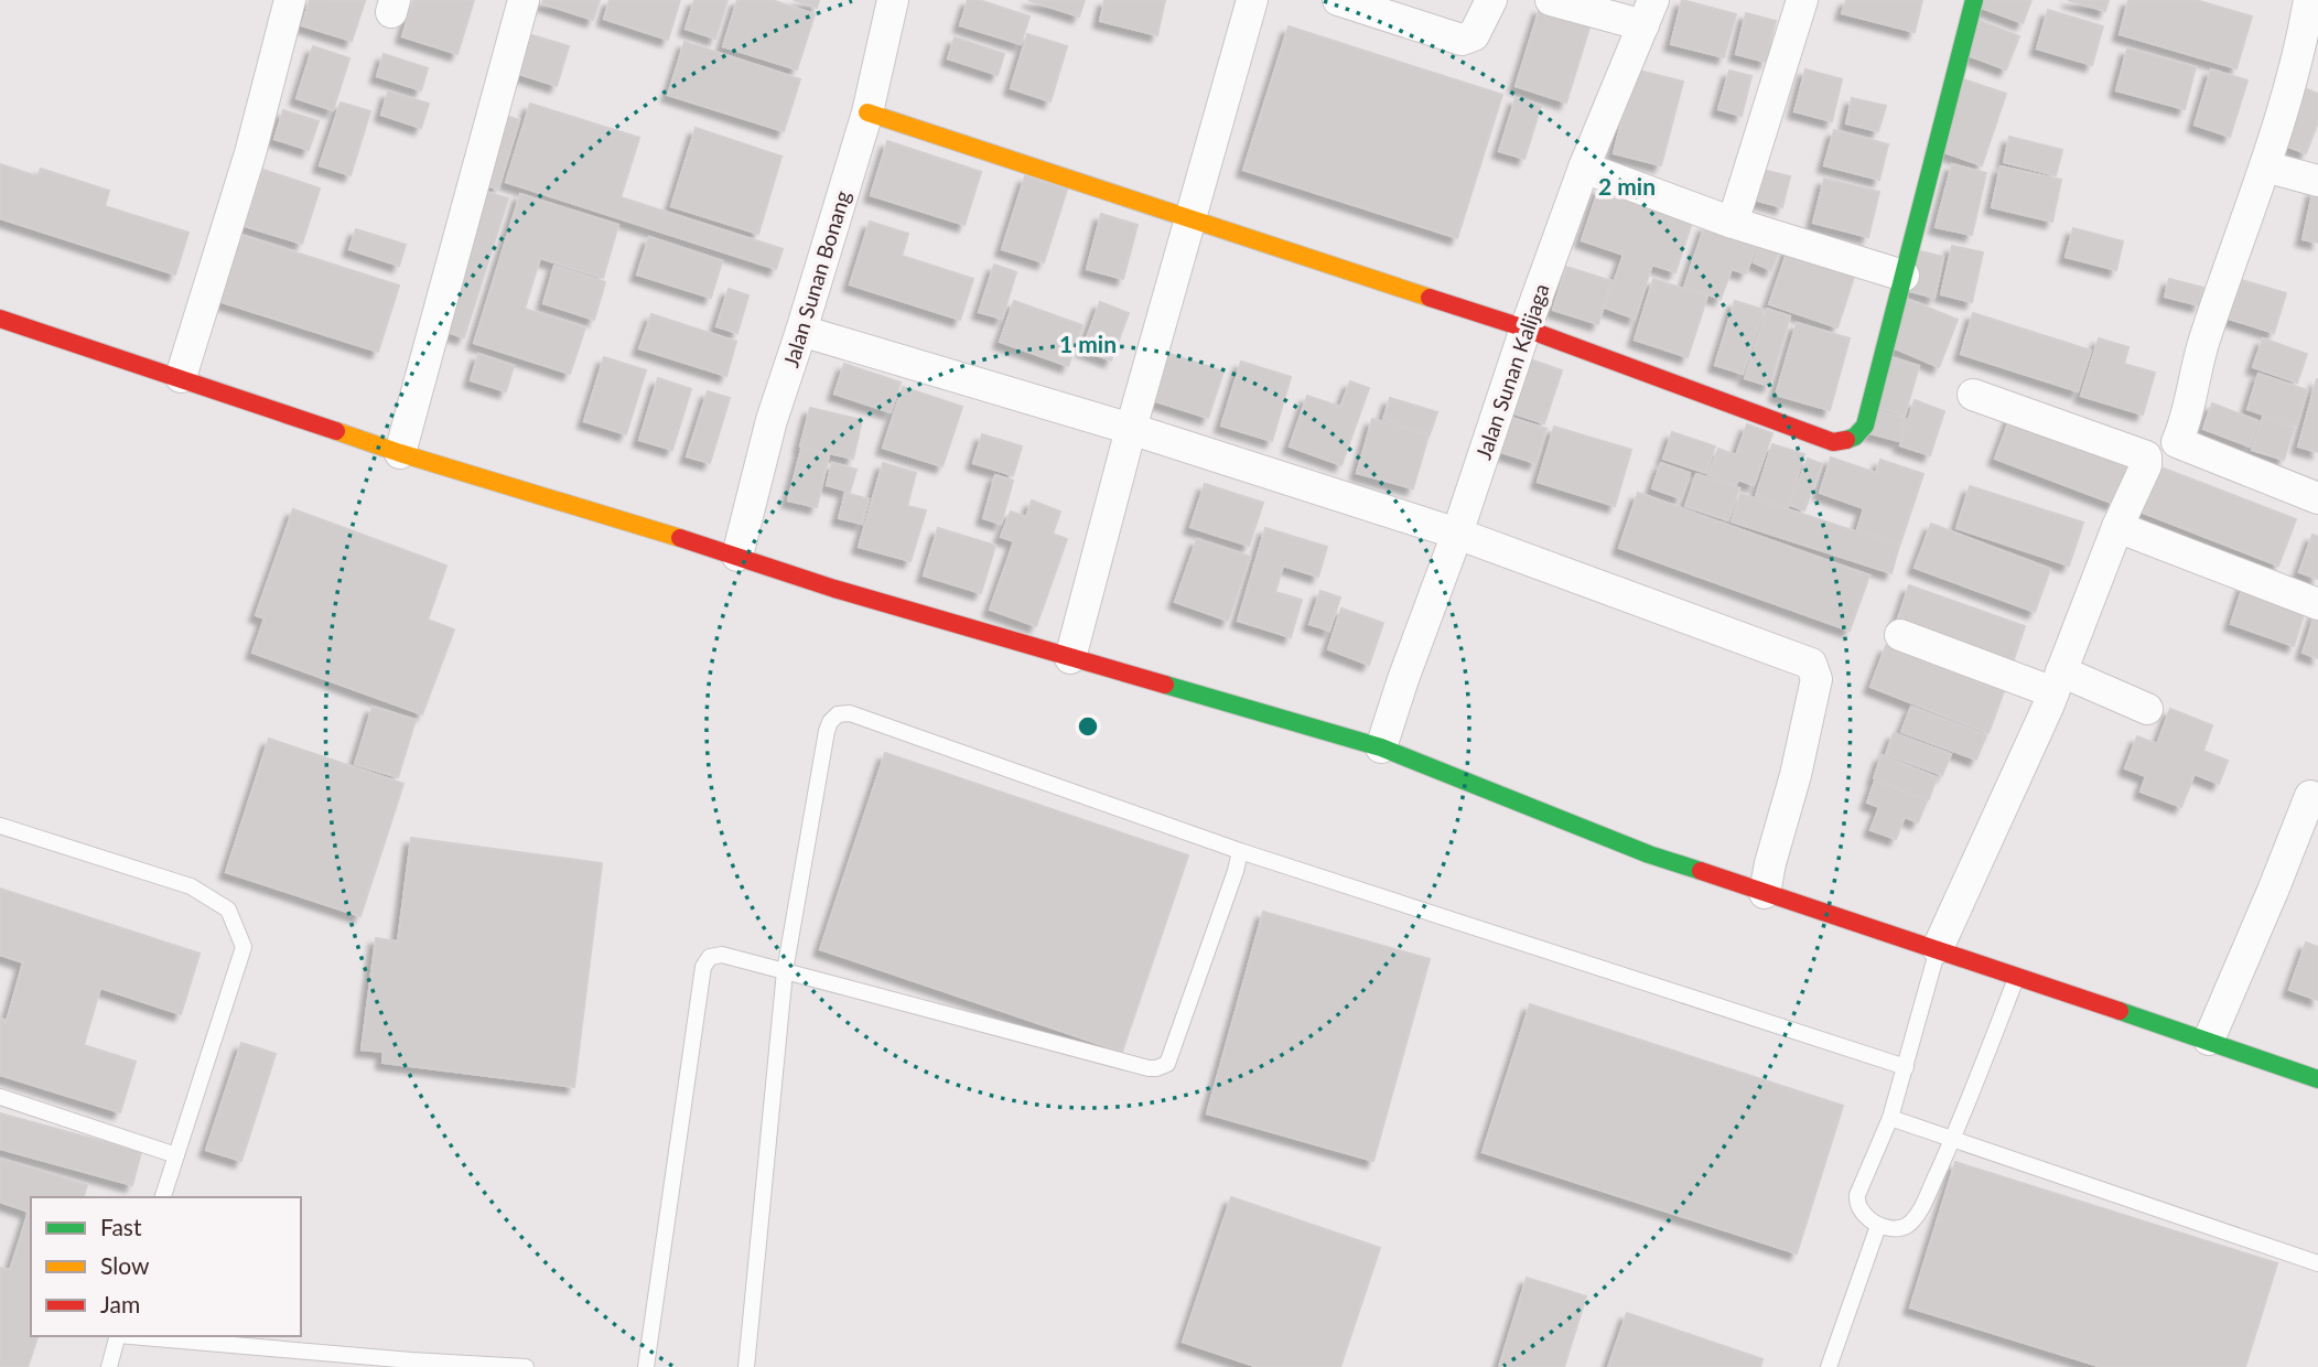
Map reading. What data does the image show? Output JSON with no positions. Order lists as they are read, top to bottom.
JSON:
{
  "streets": {
    "street": ["Jalan Sunan Bonang", "Jalan Sunan Kalijaga"]
  },
  "legend": ["Fast", "Slow", "Jam"],
  "rings": ["2 min", "1 min"]
}
